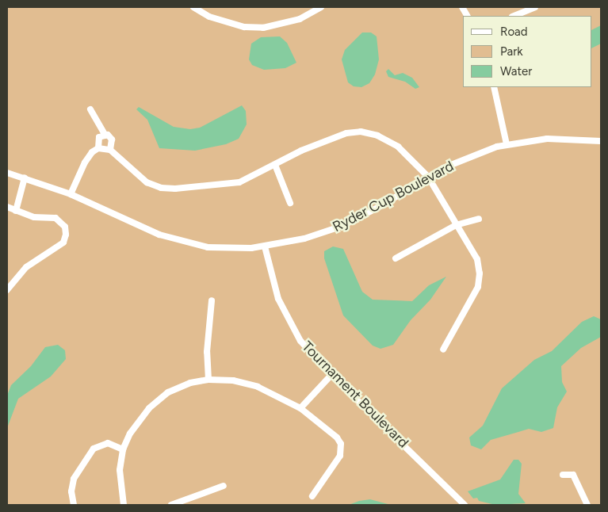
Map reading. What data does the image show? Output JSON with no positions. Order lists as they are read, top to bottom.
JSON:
{
  "streets": {
    "street": ["Ryder Cup Boulevard", "Tournament Boulevard"]
  },
  "crossings": [
    ["Ryder Cup Boulevard", "Tournament Boulevard"]
  ],
  "legend": ["Road", "Park", "Water"]
}
